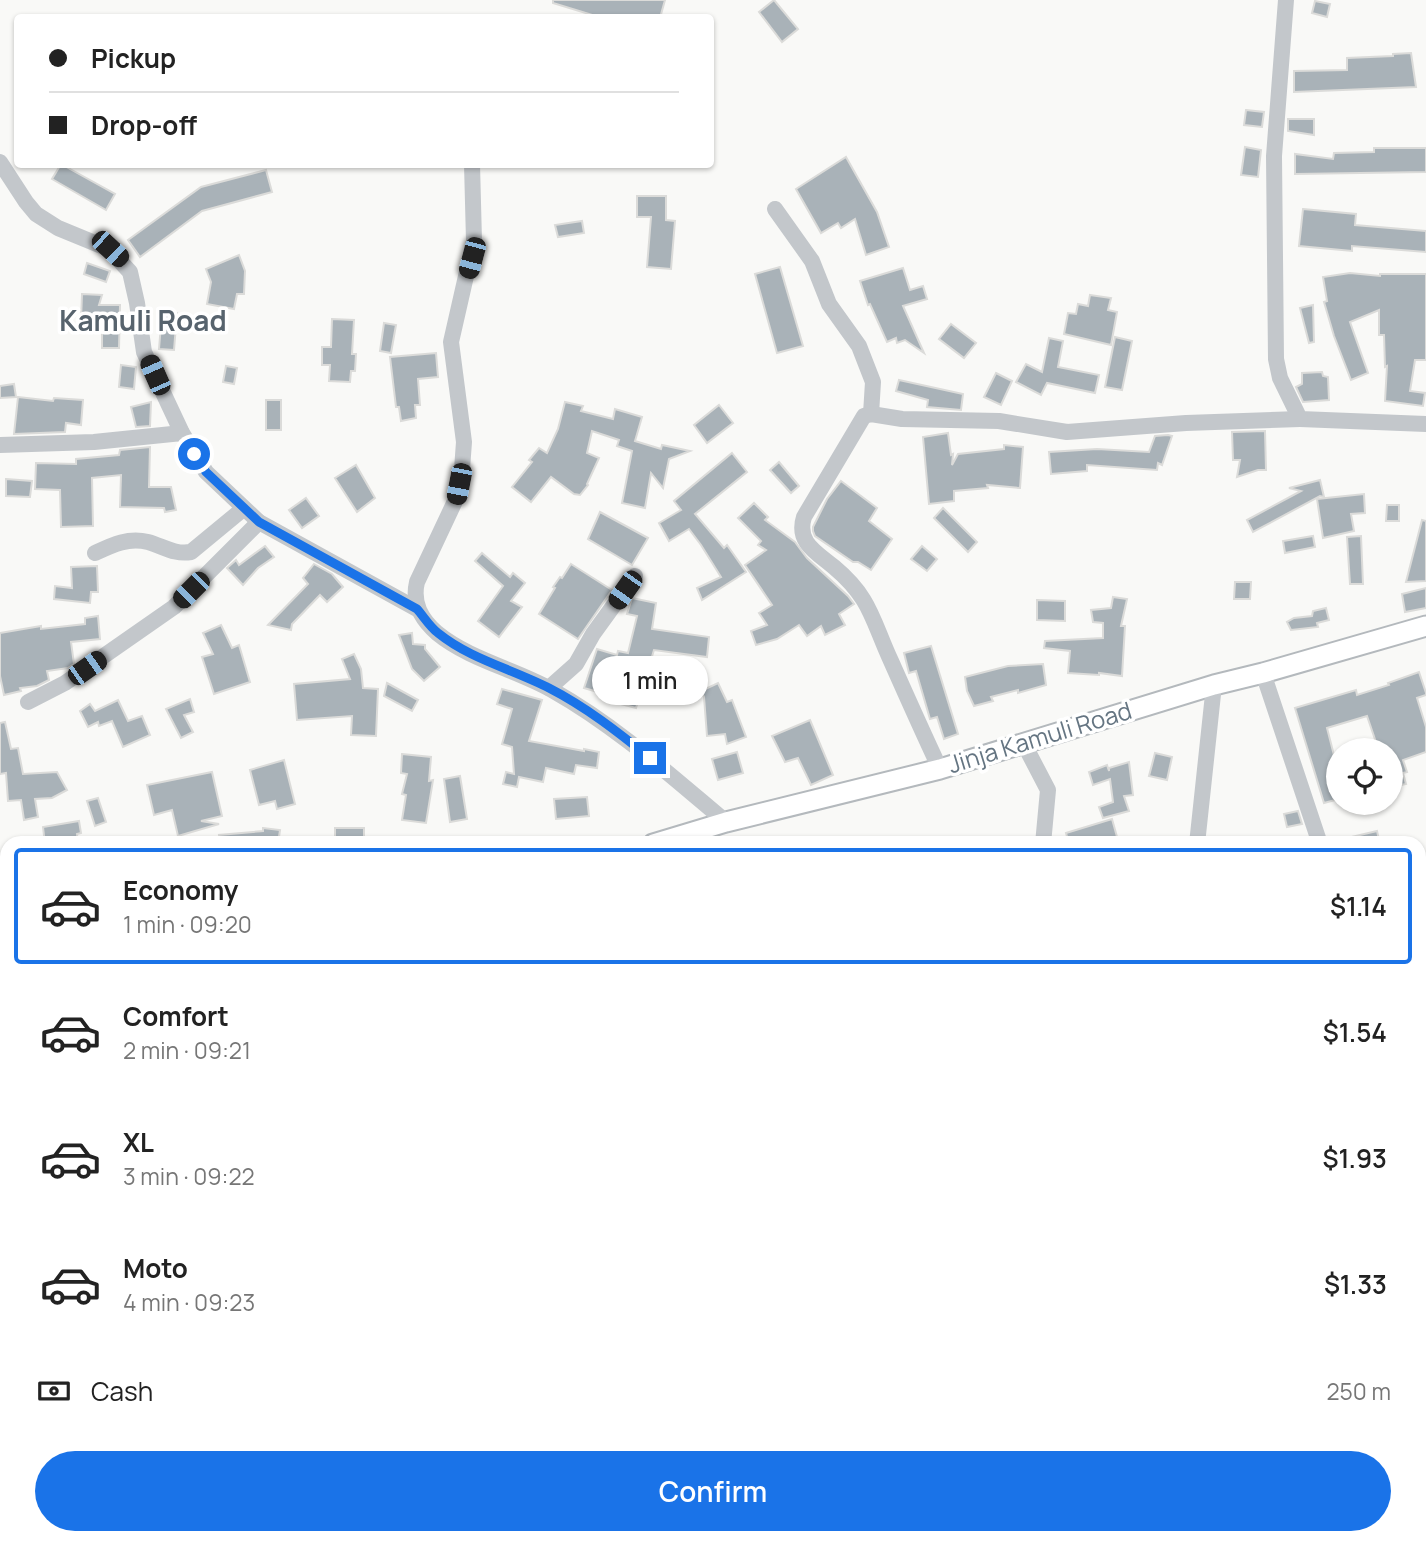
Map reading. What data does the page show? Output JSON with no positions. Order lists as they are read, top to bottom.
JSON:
{
  "streets": {
    "main road": ["Jinja Kamuli Road"]
  },
  "districts": ["Kamuli Road"],
  "page": {
    "banner": ["Pickup", "Drop-off"],
    "bubble": "1 min",
    "list": [
      {
        "name": "Economy",
        "note": "1 min · 09:20",
        "value": "$1.14"
      },
      {
        "name": "Comfort",
        "note": "2 min · 09:21",
        "value": "$1.54"
      },
      {
        "name": "XL",
        "note": "3 min · 09:22",
        "value": "$1.93"
      },
      {
        "name": "Moto",
        "note": "4 min · 09:23",
        "value": "$1.33"
      }
    ],
    "pay": ["Cash", "250 m"],
    "buttons": "Confirm"
  }
}
